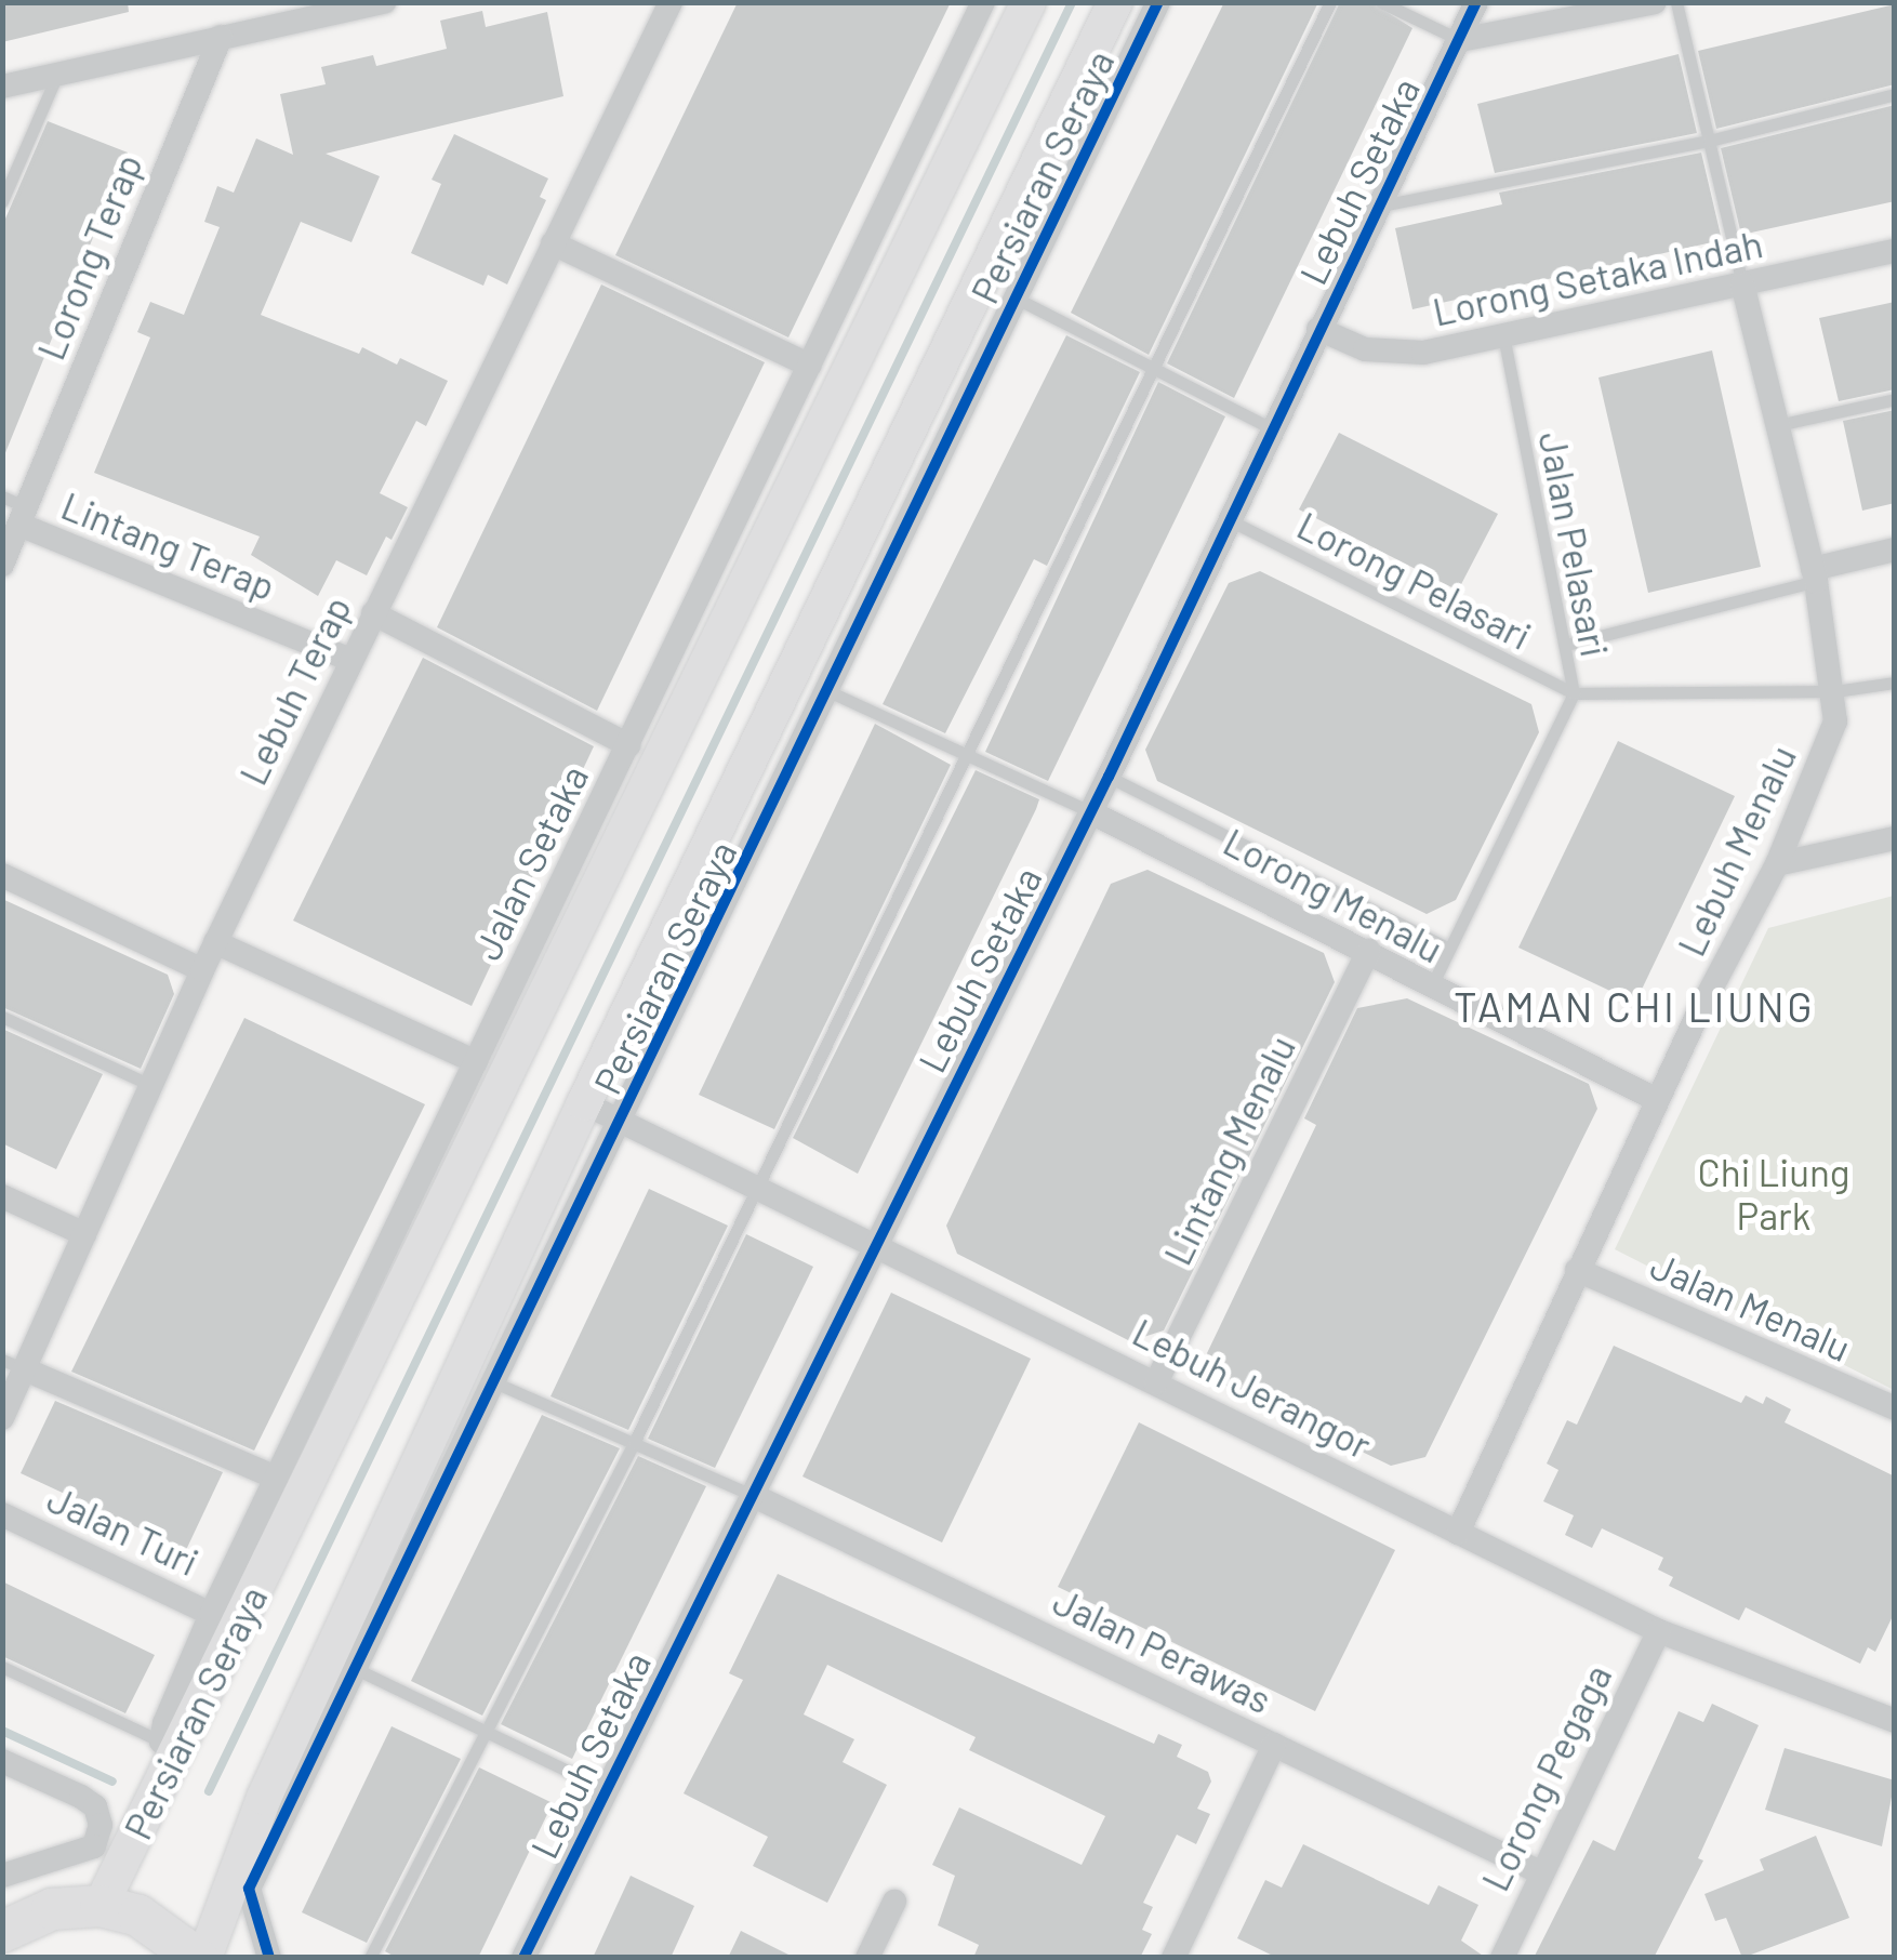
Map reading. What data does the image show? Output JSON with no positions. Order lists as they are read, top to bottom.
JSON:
{
  "streets": {
    "main road": ["Persiaran Seraya"],
    "street": [
      "Lebuh Setaka",
      "Lorong Terap",
      "Lorong Setaka Indah",
      "Lintang Terap",
      "Lebuh Terap",
      "Lebuh Menalu",
      "Jalan Setaka",
      "Lorong Menalu",
      "Lintang Menalu",
      "Jalan Menalu",
      "Lebuh Jerangor",
      "Jalan Turi",
      "Jalan Perawas",
      "Lorong Pegaga"
    ],
    "lane": ["Jalan Pelasari", "Lorong Pelasari"]
  },
  "crossings": [
    ["Persiaran Seraya", "Jalan Setaka"],
    ["Persiaran Seraya", "Lebuh Jerangor"],
    ["Lebuh Setaka", "Lorong Setaka Indah"],
    ["Lebuh Setaka", "Lorong Pelasari"],
    ["Lebuh Setaka", "Lorong Menalu"],
    ["Lebuh Setaka", "Lebuh Jerangor"],
    ["Lebuh Setaka", "Jalan Perawas"],
    ["Lorong Terap", "Lintang Terap"],
    ["Lorong Setaka Indah", "Jalan Pelasari"],
    ["Lorong Setaka Indah", "Lebuh Menalu"],
    ["Jalan Pelasari", "Lorong Pelasari"],
    ["Jalan Pelasari", "Lorong Menalu"],
    ["Lintang Terap", "Lebuh Terap"],
    ["Lebuh Menalu", "Lorong Menalu"],
    ["Lebuh Menalu", "Jalan Menalu"],
    ["Lebuh Menalu", "Lebuh Jerangor"],
    ["Jalan Setaka", "Jalan Turi"],
    ["Lorong Menalu", "Lintang Menalu"],
    ["Lintang Menalu", "Lebuh Jerangor"],
    ["Lebuh Jerangor", "Lorong Pegaga"],
    ["Jalan Perawas", "Lorong Pegaga"]
  ],
  "districts": ["TAMAN CHI LIUNG"],
  "parks": ["Chi Liung Park"]
}
